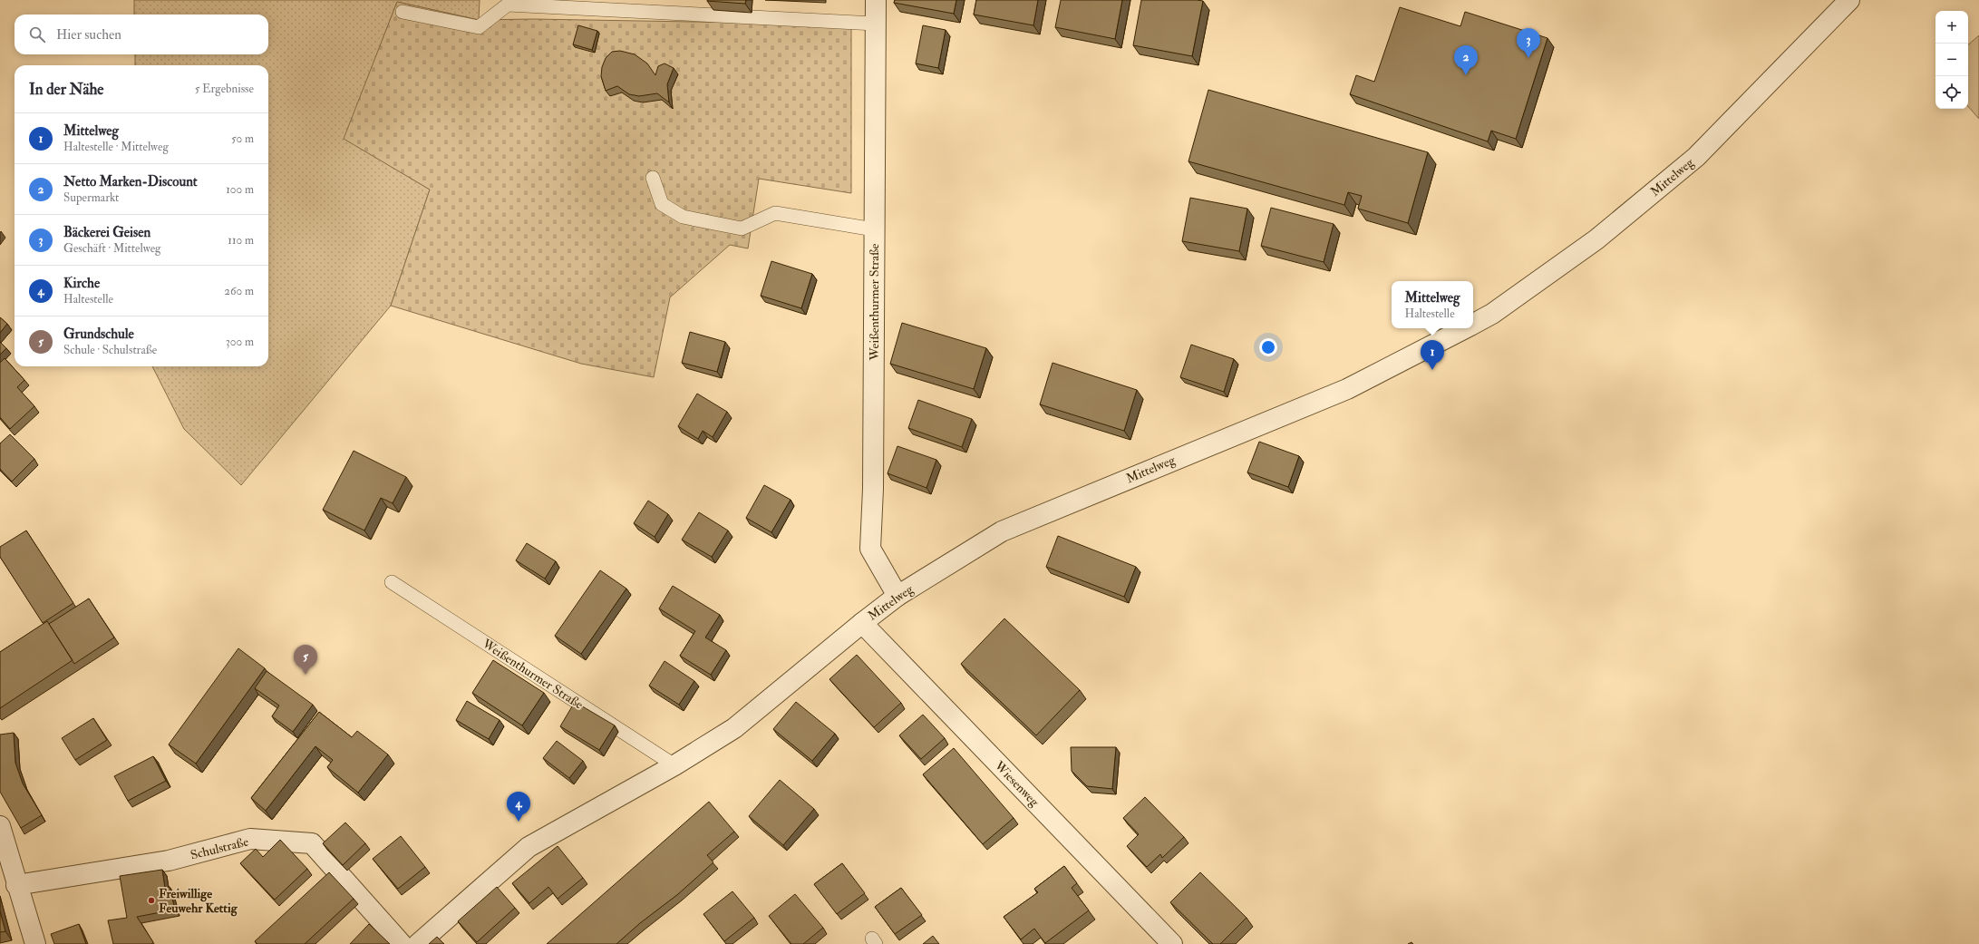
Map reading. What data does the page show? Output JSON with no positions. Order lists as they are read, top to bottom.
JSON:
{
  "streets": {
    "street": [
      "Mittelweg",
      "Weißenthurmer Straße",
      "Wiesenweg",
      "Schulstraße"
    ]
  },
  "crossings": [
    ["Mittelweg", "Weißenthurmer Straße"],
    ["Mittelweg", "Wiesenweg"]
  ],
  "places": ["Freiwillige Feuwehr Kettig"],
  "page": {
    "map_buttons": ["+", "−"],
    "search": "Hier suchen",
    "pins": [
      "3",
      "2",
      "1",
      "5",
      "4"
    ],
    "heading": ["In der Nähe", "5 Ergebnisse"],
    "list": [
      {
        "mark": "1",
        "name": "Mittelweg",
        "note": "Haltestelle · Mittelweg",
        "value": "50 m"
      },
      {
        "mark": "2",
        "name": "Netto Marken-Discount",
        "note": "Supermarkt",
        "value": "100 m"
      },
      {
        "mark": "3",
        "name": "Bäckerei Geisen",
        "note": "Geschäft · Mittelweg",
        "value": "110 m"
      },
      {
        "mark": "4",
        "name": "Kirche",
        "note": "Haltestelle",
        "value": "260 m"
      },
      {
        "mark": "5",
        "name": "Grundschule",
        "note": "Schule · Schulstraße",
        "value": "300 m"
      }
    ],
    "popup": ["Mittelweg", "Haltestelle"]
  }
}
